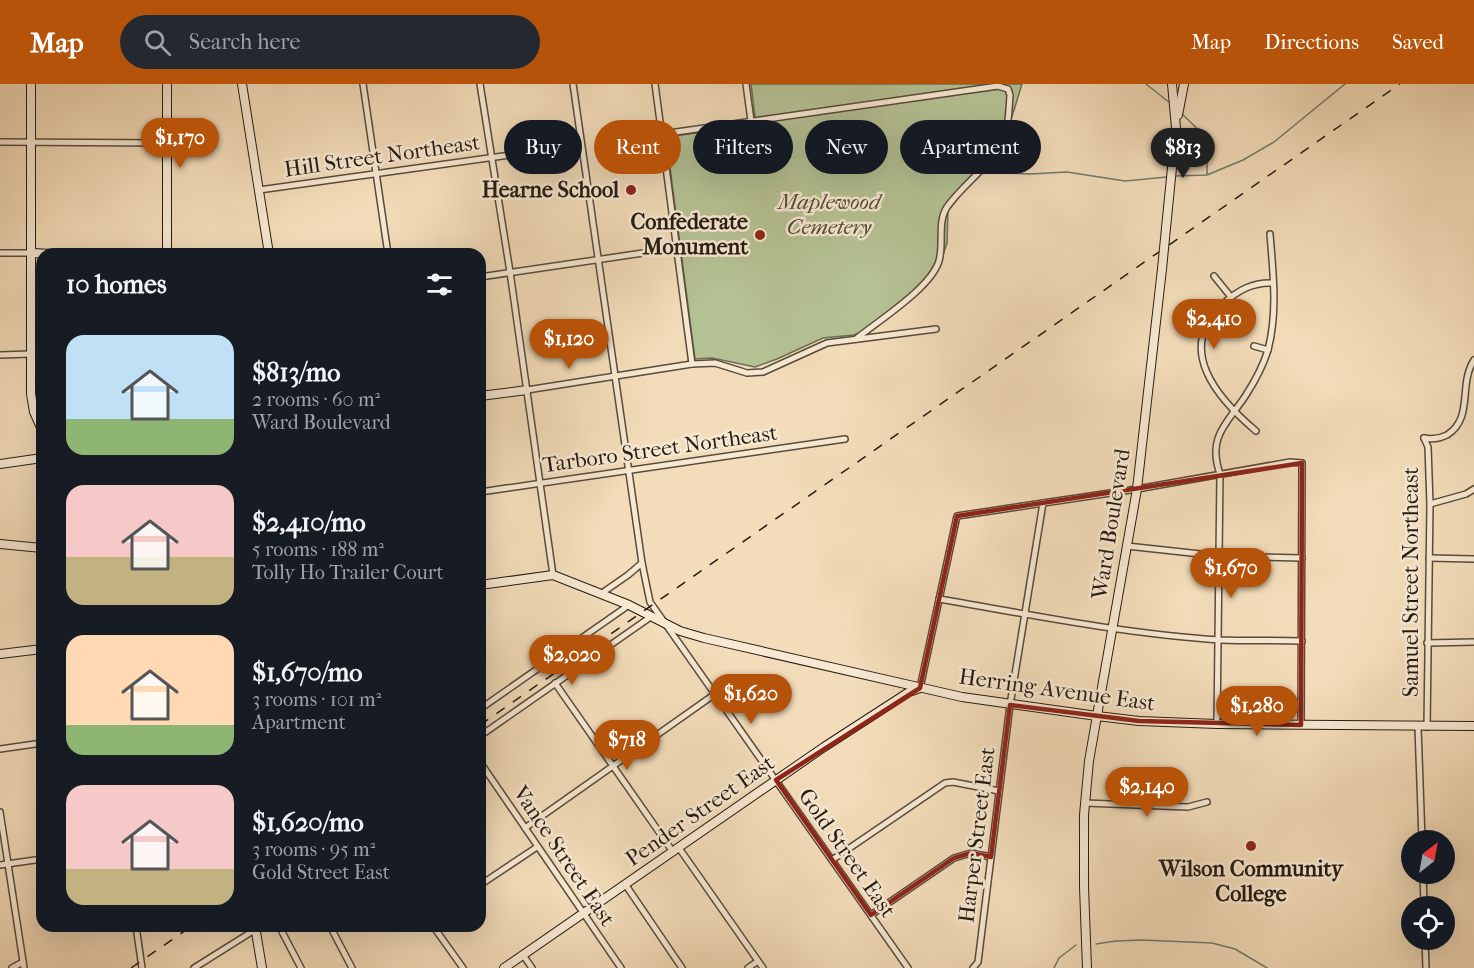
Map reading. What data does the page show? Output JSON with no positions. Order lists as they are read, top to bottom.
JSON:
{
  "streets": {
    "main road": ["Ward Boulevard", "Herring Avenue East", "Pender Street East"],
    "street": [
      "Hill Street Northeast",
      "Tarboro Street Northeast",
      "Samuel Street Northeast",
      "Harper Street East",
      "Gold Street East",
      "Vance Street East"
    ]
  },
  "crossings": [
    ["Tarboro Street Northeast", "Gold Street East"],
    ["Ward Boulevard", "Herring Avenue East"],
    ["Samuel Street Northeast", "Herring Avenue East"],
    ["Herring Avenue East", "Pender Street East"],
    ["Herring Avenue East", "Harper Street East"],
    ["Herring Avenue East", "Gold Street East"],
    ["Pender Street East", "Gold Street East"],
    ["Pender Street East", "Vance Street East"]
  ],
  "parks": ["Maplewood Cemetery"],
  "places": ["Hearne School", "Confederate Monument", "Wilson Community College"],
  "north": "top right",
  "page": {
    "header": "Map",
    "search": "Search here",
    "nav": ["Map", "Directions", "Saved"],
    "price": [
      "$1,170",
      "$813",
      "$2,410",
      "$1,120",
      "$1,670",
      "$2,020",
      "$1,620",
      "$1,280",
      "$718",
      "$2,140"
    ],
    "chip": [
      "Buy",
      "Rent",
      "Filters",
      "New",
      "Apartment"
    ],
    "heading": "10 homes",
    "list": [
      {
        "name": "$813/mo",
        "note": "2 rooms · 60 m² · Ward Boulevard"
      },
      {
        "name": "$2,410/mo",
        "note": "5 rooms · 188 m² · Tolly Ho Trailer Court"
      },
      {
        "name": "$1,670/mo",
        "note": "3 rooms · 101 m² · Apartment"
      },
      {
        "name": "$1,620/mo",
        "note": "3 rooms · 95 m² · Gold Street East"
      }
    ]
  }
}
